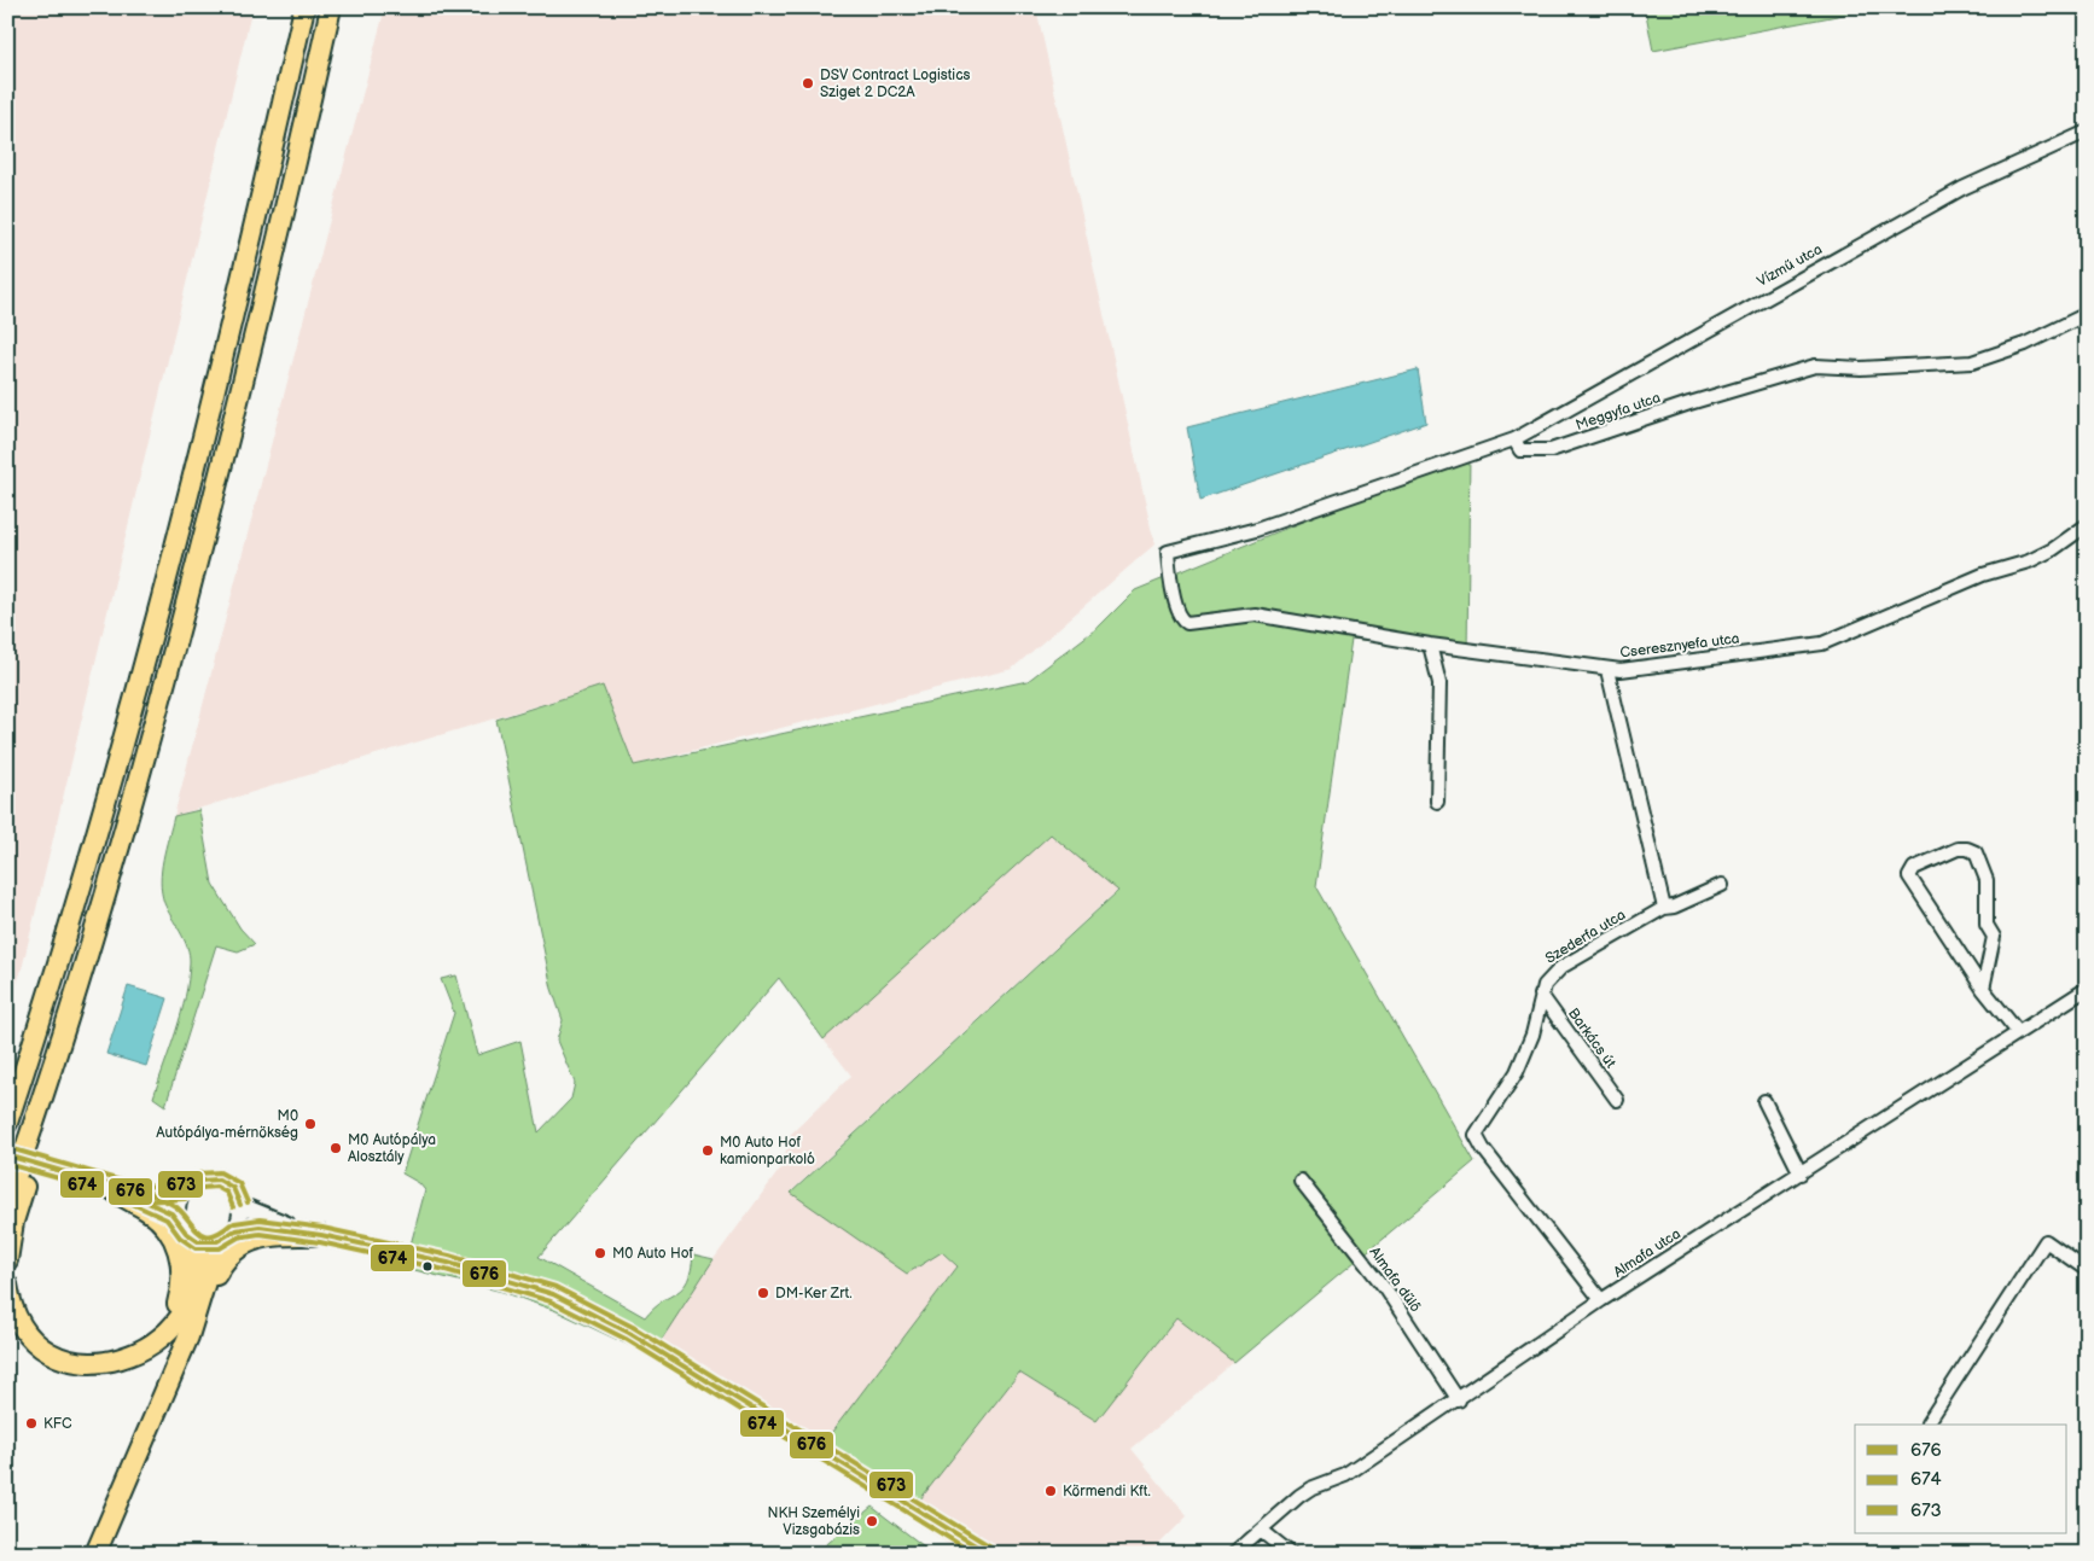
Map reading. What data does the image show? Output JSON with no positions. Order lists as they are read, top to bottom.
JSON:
{
  "streets": {
    "street": [
      "Vízmű utca",
      "Meggyfa utca",
      "Cseresznyefa utca",
      "Szederfa utca",
      "Barkács út",
      "Almafa utca",
      "Almafa dűlő"
    ]
  },
  "crossings": [
    ["Vízmű utca", "Meggyfa utca"],
    ["Vízmű utca", "Cseresznyefa utca"],
    ["Meggyfa utca", "Cseresznyefa utca"],
    ["Szederfa utca", "Barkács út"],
    ["Szederfa utca", "Almafa utca"],
    ["Almafa utca", "Almafa dűlő"]
  ],
  "places": [
    "DSV Contract Logistics Sziget 2 DC2A",
    "M0 Autópálya-mérnökség",
    "M0 Autópálya Alosztály",
    "M0 Auto Hof kamionparkoló",
    "M0 Auto Hof",
    "DM-Ker Zrt.",
    "KFC",
    "Körmendi Kft.",
    "NKH Személyi Vizsgabázis"
  ],
  "lines": ["transit line 673", "transit line 676", "transit line 674"],
  "legend": ["676", "674", "673"]
}
